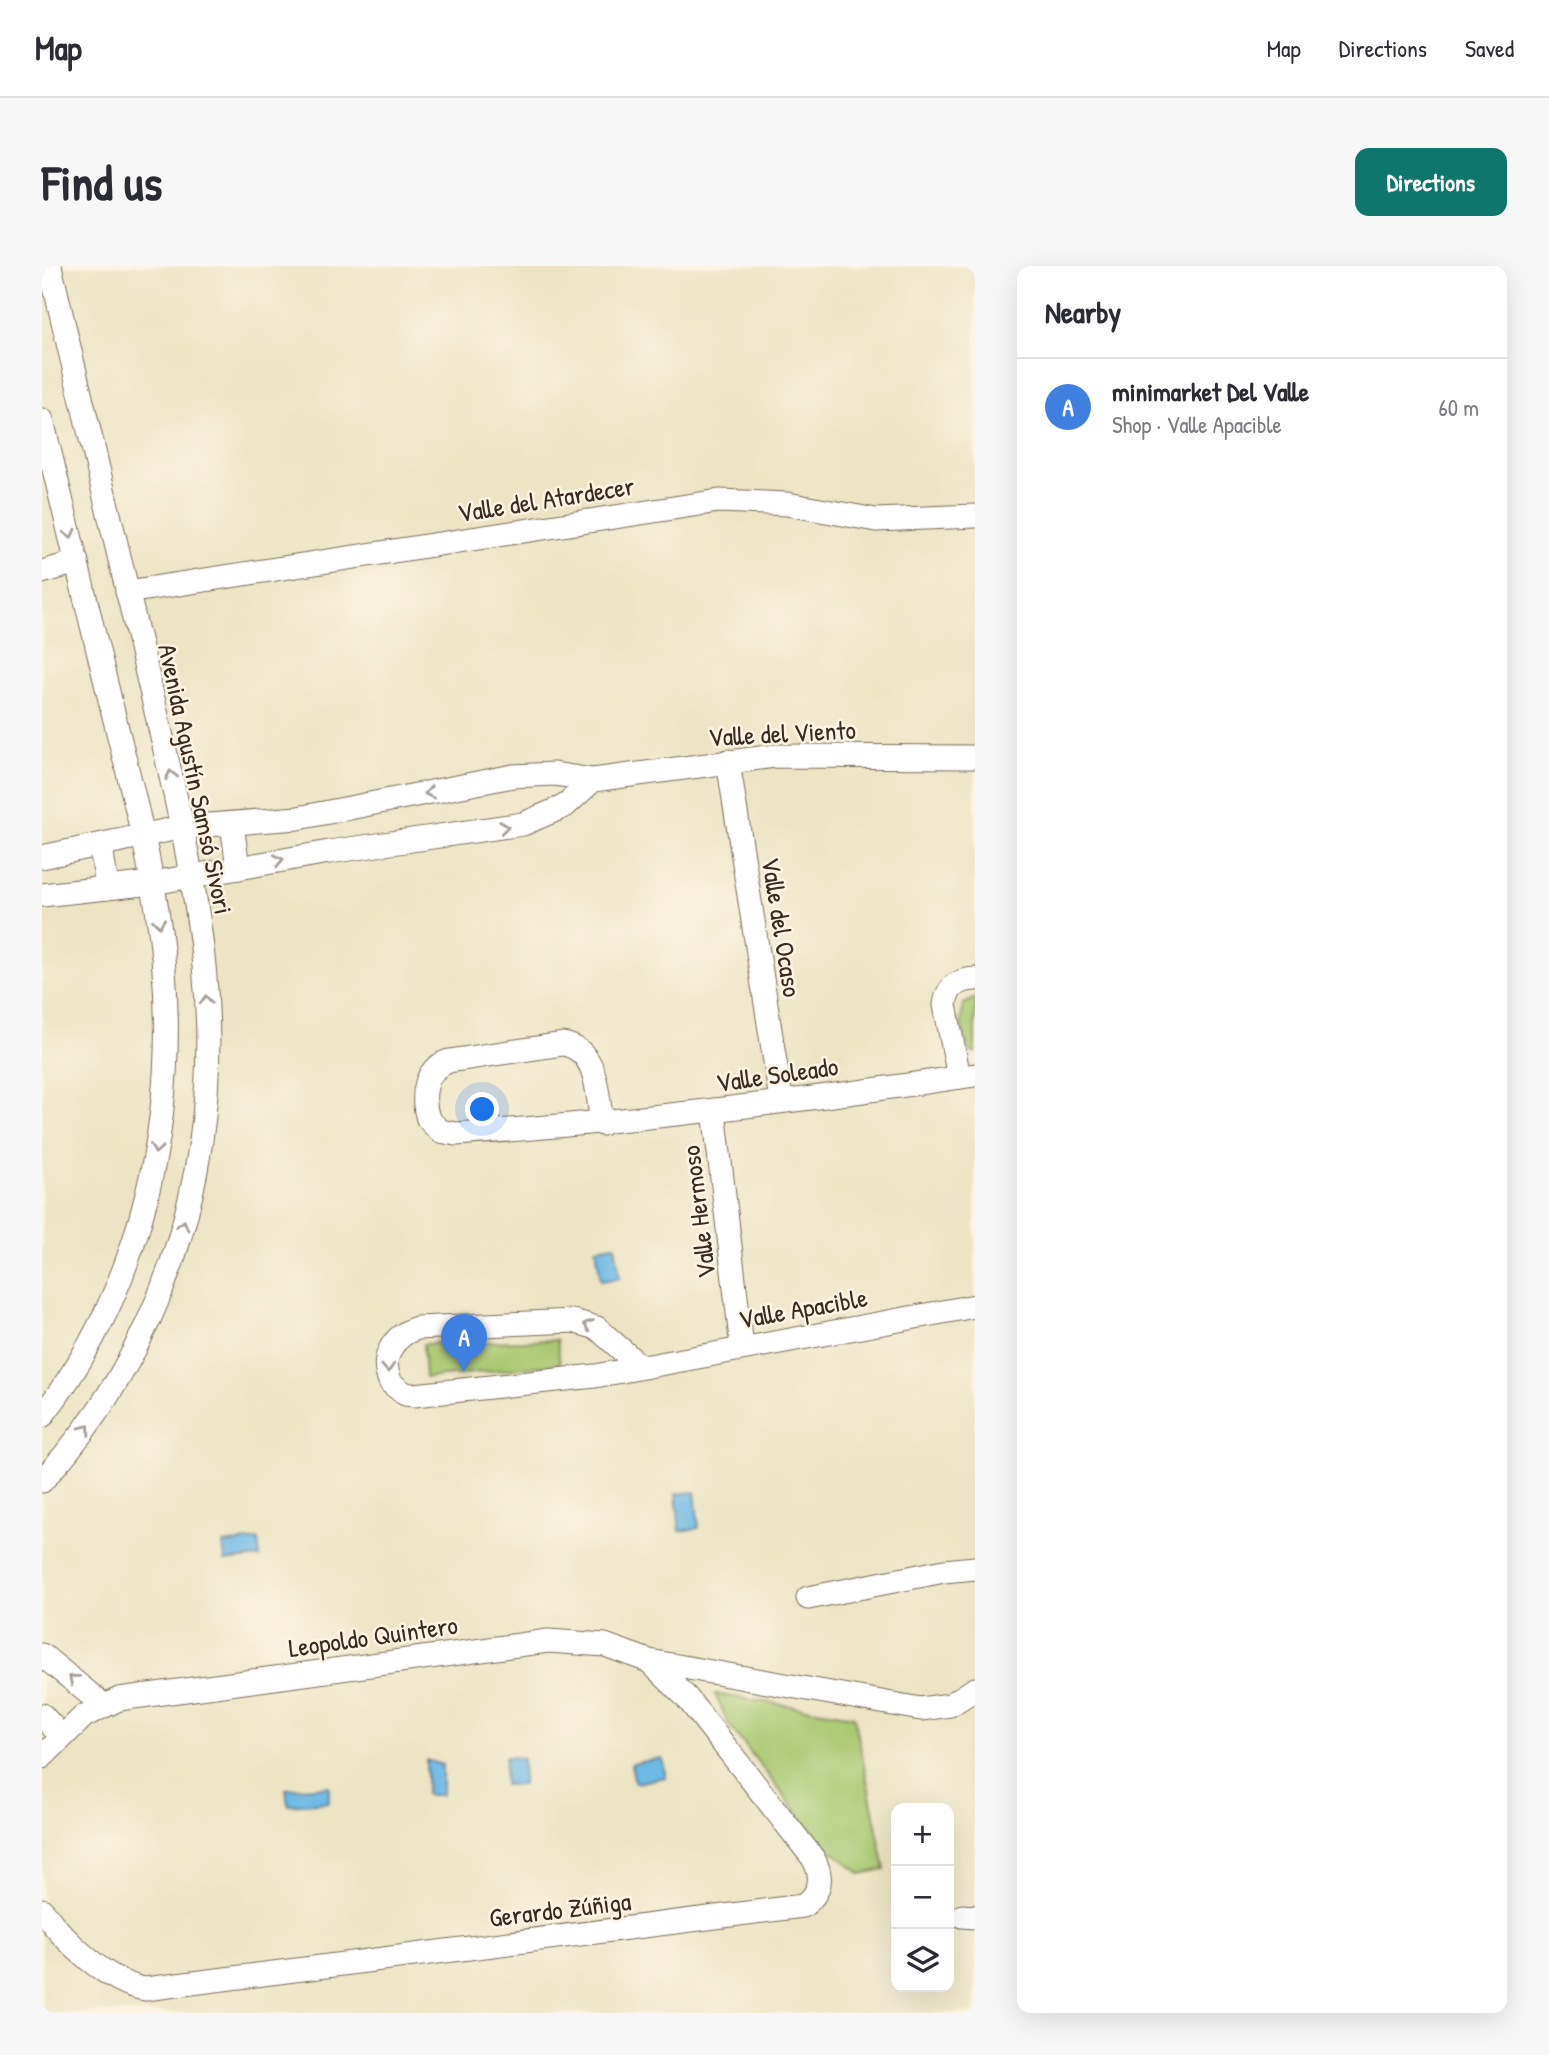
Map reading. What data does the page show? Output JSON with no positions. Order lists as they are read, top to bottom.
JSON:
{
  "streets": {
    "street": [
      "Valle del Atardecer",
      "Valle del Viento",
      "Avenida Agustín Samsó Sivori",
      "Valle del Ocaso",
      "Valle Soleado",
      "Valle Hermoso",
      "Valle Apacible",
      "Leopoldo Quintero",
      "Gerardo Zúñiga"
    ]
  },
  "crossings": [
    ["Valle del Atardecer", "Avenida Agustín Samsó Sivori"],
    ["Valle del Viento", "Avenida Agustín Samsó Sivori"],
    ["Valle del Viento", "Valle del Ocaso"],
    ["Valle del Ocaso", "Valle Soleado"],
    ["Valle Soleado", "Valle Hermoso"],
    ["Valle Hermoso", "Valle Apacible"],
    ["Leopoldo Quintero", "Gerardo Zúñiga"]
  ],
  "page": {
    "header": "Map",
    "nav": ["Map", "Directions", "Saved"],
    "buttons": "Directions",
    "title": "Find us",
    "heading": "Nearby",
    "list": [
      {
        "mark": "A",
        "name": "minimarket Del Valle",
        "note": "Shop · Valle Apacible",
        "value": "60 m"
      }
    ],
    "pins": "A",
    "map_buttons": ["+", "−"]
  }
}
